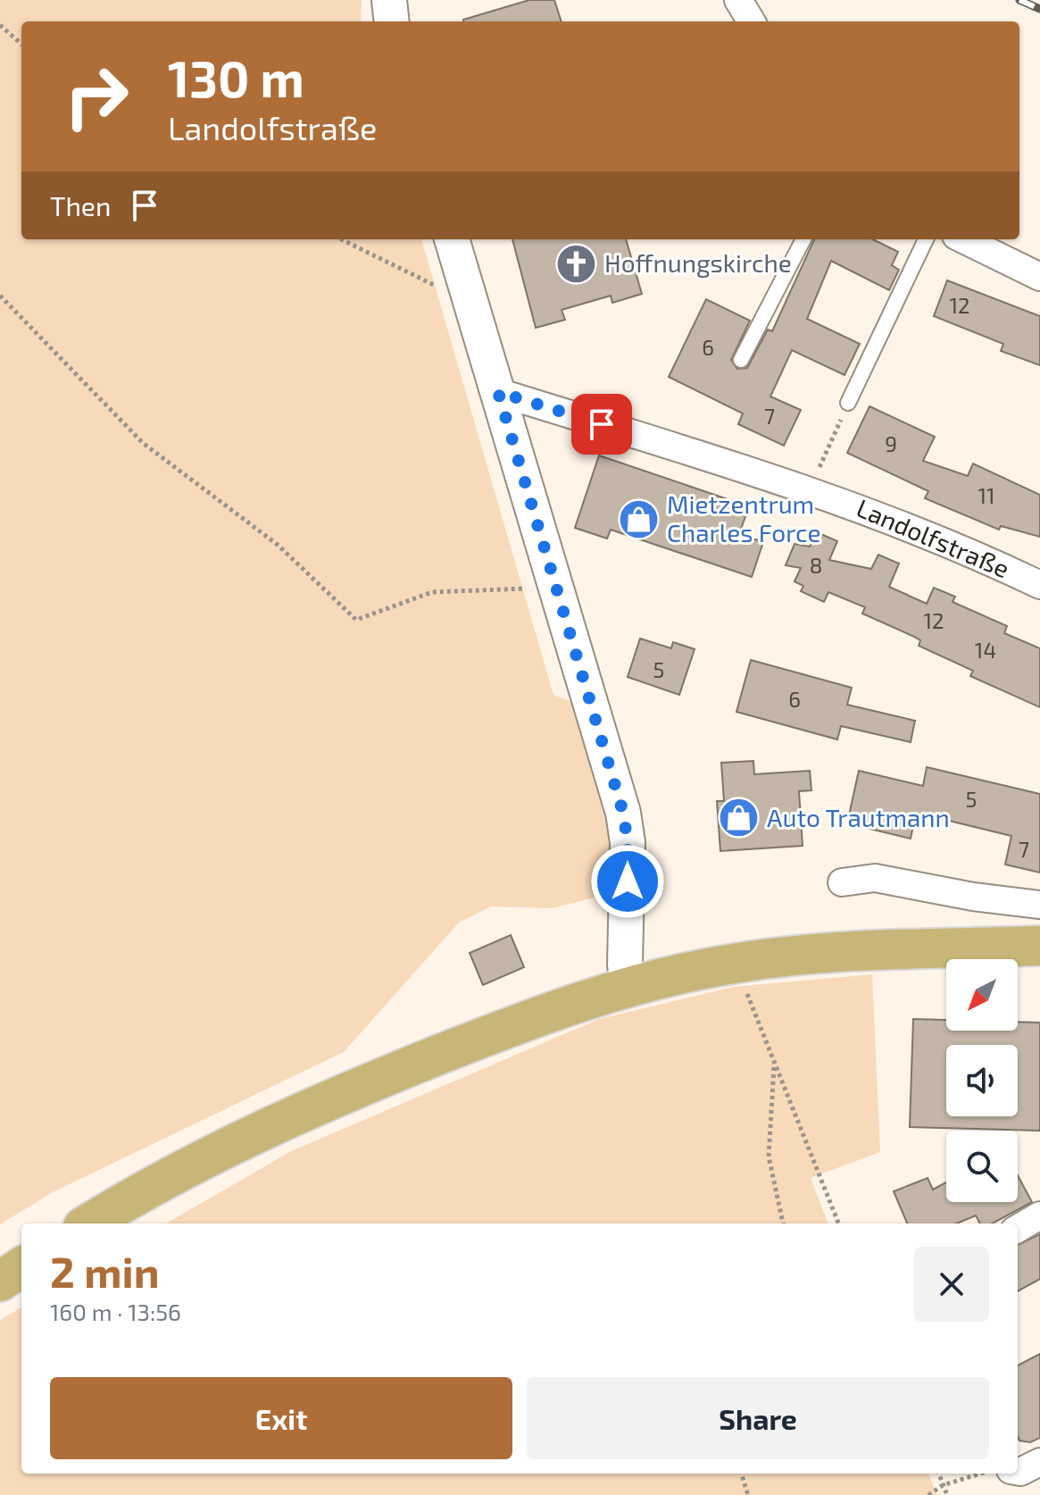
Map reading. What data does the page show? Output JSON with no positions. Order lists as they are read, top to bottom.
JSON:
{
  "streets": {
    "street": ["Landolfstraße"]
  },
  "places": {
    "church": ["Hoffnungskirche"],
    "shop": ["Mietzentrum Charles Force", "Auto Trautmann"]
  },
  "house_numbers": [
    "12",
    "6",
    "7",
    "9",
    "11",
    "8",
    "12",
    "14",
    "5",
    "6",
    "5",
    "7"
  ],
  "north": "bottom left",
  "page": {
    "turn": ["130 m", "Landolfstraße"],
    "then": "Then",
    "heading": ["2 min", "160 m · 13:56"],
    "buttons": ["Exit", "Share"]
  }
}
